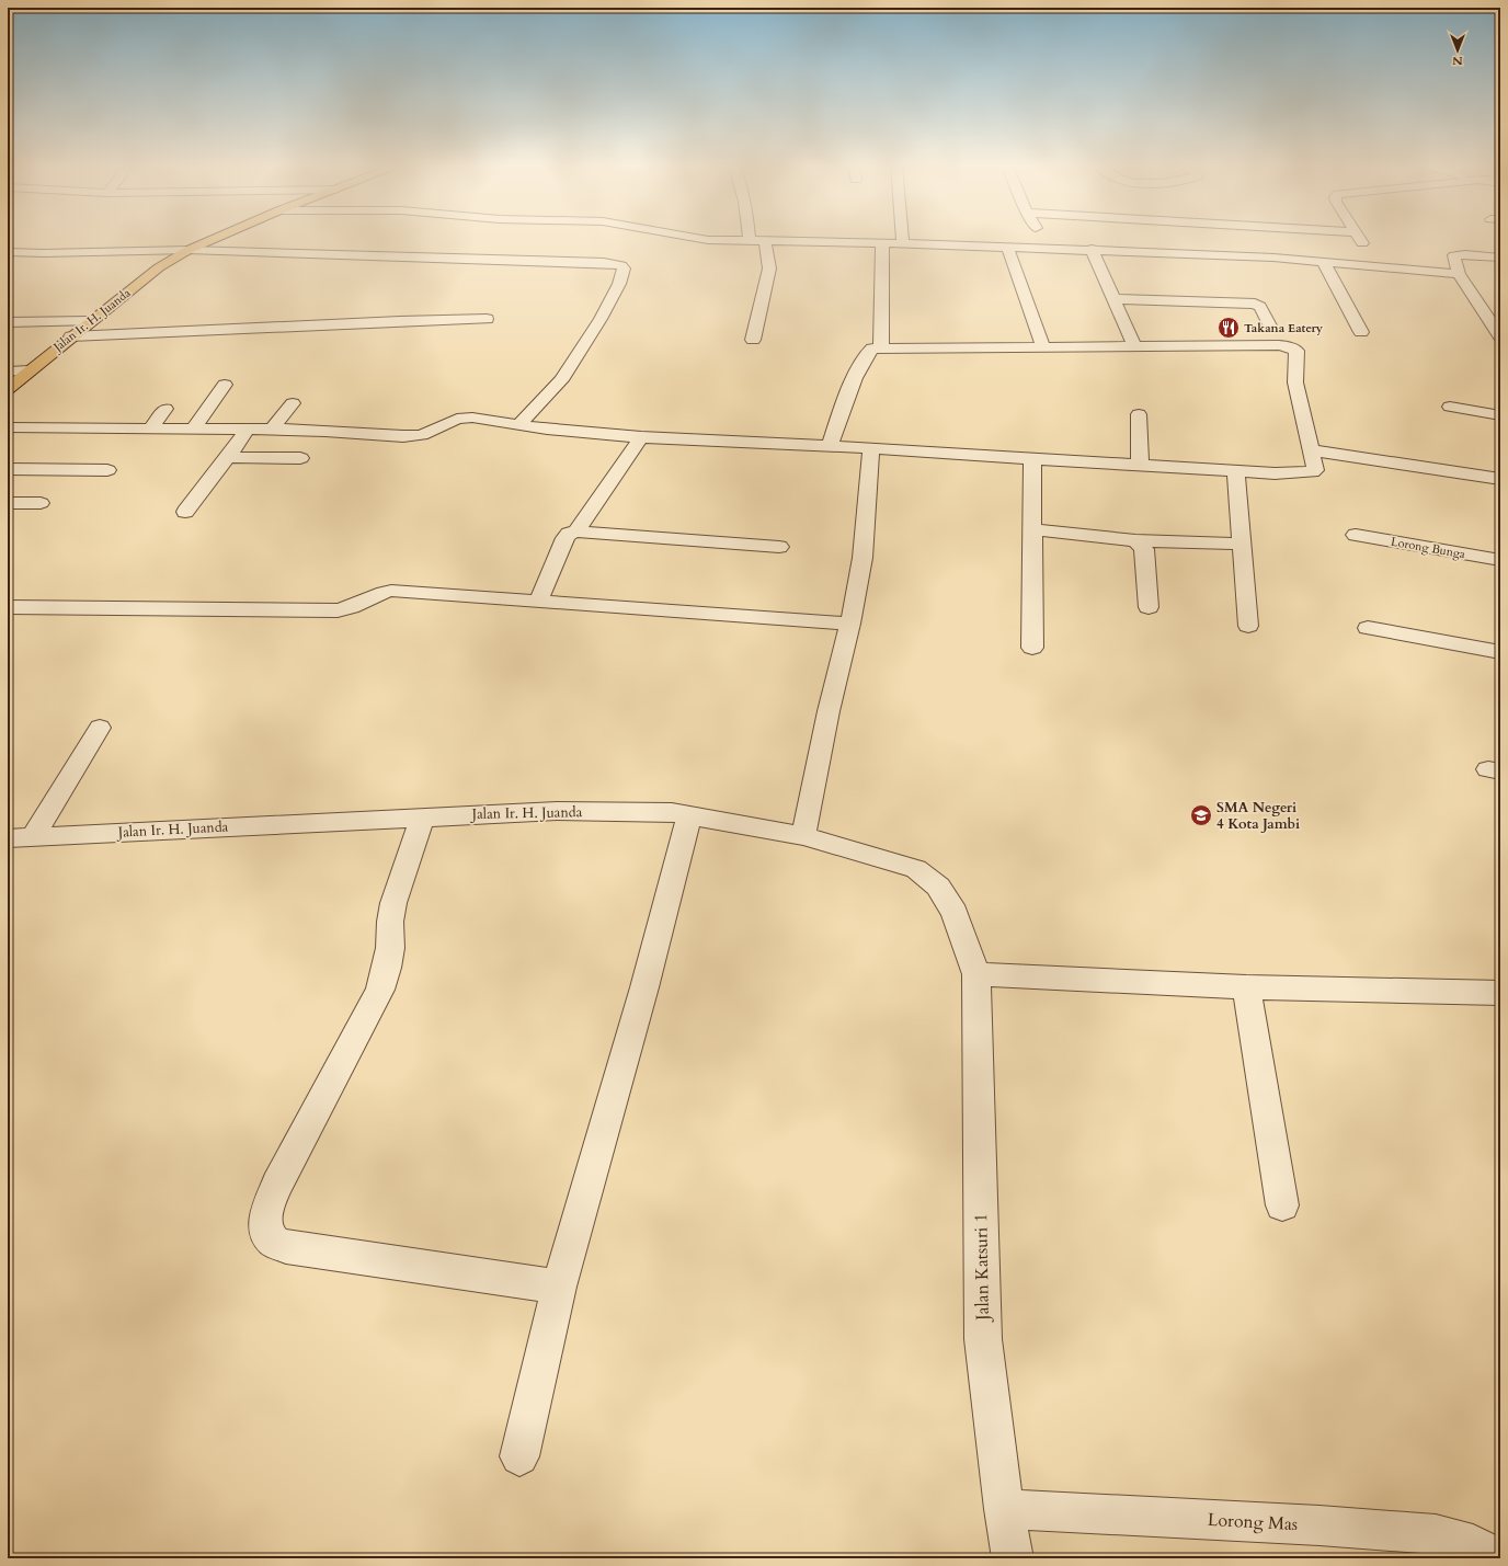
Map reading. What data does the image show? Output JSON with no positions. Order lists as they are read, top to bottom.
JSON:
{
  "streets": {
    "main road": ["Jalan Ir. H. Juanda"],
    "street": ["Lorong Bunga", "Jalan Katsuri 1", "Lorong Mas"]
  },
  "crossings": [
    ["Jalan Ir. H. Juanda", "Jalan Katsuri 1"],
    ["Jalan Katsuri 1", "Lorong Mas"]
  ],
  "places": {
    "restaurant": ["Takana Eatery"],
    "school or university": ["SMA Negeri 4 Kota Jambi"]
  },
  "north": "bottom"
}
